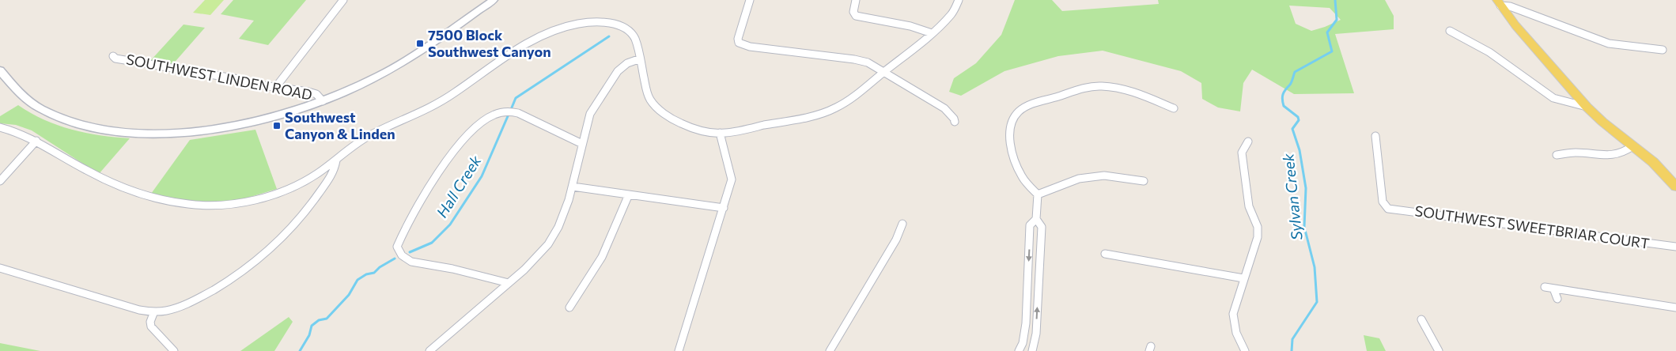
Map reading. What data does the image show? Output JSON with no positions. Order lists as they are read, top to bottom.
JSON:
{
  "streets": {
    "street": ["SOUTHWEST LINDEN ROAD", "SOUTHWEST SWEETBRIAR COURT"]
  },
  "water": ["Hall Creek", "Sylvan Creek"],
  "places": {
    "transit": ["7500 Block Southwest Canyon", "Southwest Canyon & Linden"]
  }
}
